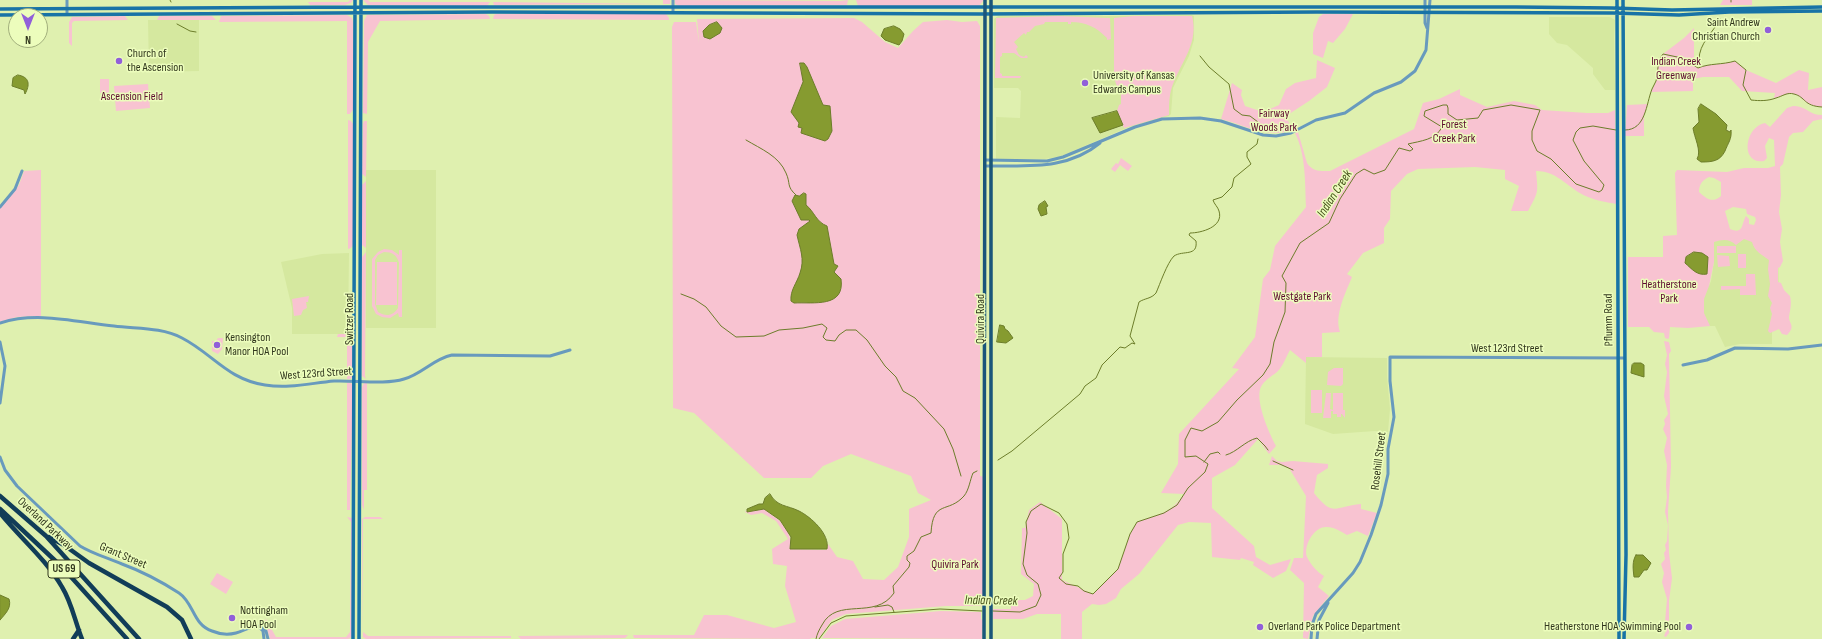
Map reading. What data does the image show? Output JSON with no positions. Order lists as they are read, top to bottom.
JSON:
{
  "streets": {
    "highway": ["Overland Parkway", "US 69"],
    "main road": ["Switzer Road", "Quivira Road", "Pflumm Road"],
    "street": ["West 123rd Street", "Rosehill Street", "Grant Street"]
  },
  "crossings": [
    ["Switzer Road", "West 123rd Street"],
    ["Pflumm Road", "West 123rd Street"],
    ["West 123rd Street", "Rosehill Street"]
  ],
  "water": ["Indian Creek"],
  "parks": [
    "Indian Creek Greenway",
    "Ascension Field",
    "Fairway Woods Park",
    "Forest Creek Park",
    "Heatherstone Park",
    "Westgate Park",
    "Quivira Park"
  ],
  "places": [
    "Saint Andrew Christian Church",
    "Church of the Ascension",
    "University of Kansas Edwards Campus",
    "Kensington Manor HOA Pool",
    "Nottingham HOA Pool",
    "Overland Park Police Department",
    "Heatherstone HOA Swimming Pool"
  ],
  "north": "bottom"
}
